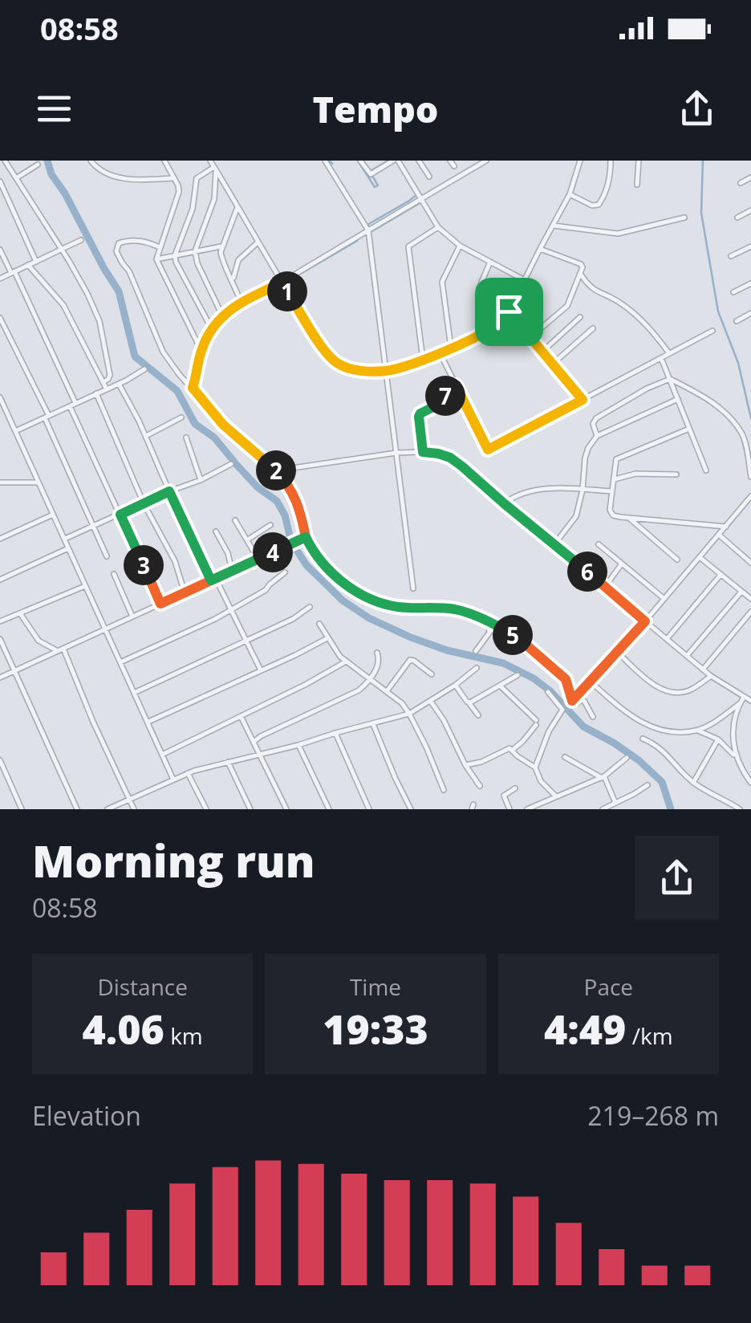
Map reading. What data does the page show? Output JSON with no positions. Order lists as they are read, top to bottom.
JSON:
{
  "page": {
    "status": "08:58",
    "header": "Tempo",
    "pins": [
      "1",
      "7",
      "2",
      "4",
      "3",
      "6",
      "5"
    ],
    "heading": ["Morning run", "08:58"],
    "stats": [
      ["Distance", "4.06 km"],
      ["Time", "19:33"],
      ["Pace", "4:49 /km"]
    ],
    "chart": ["Elevation", "219–268 m"]
  }
}
